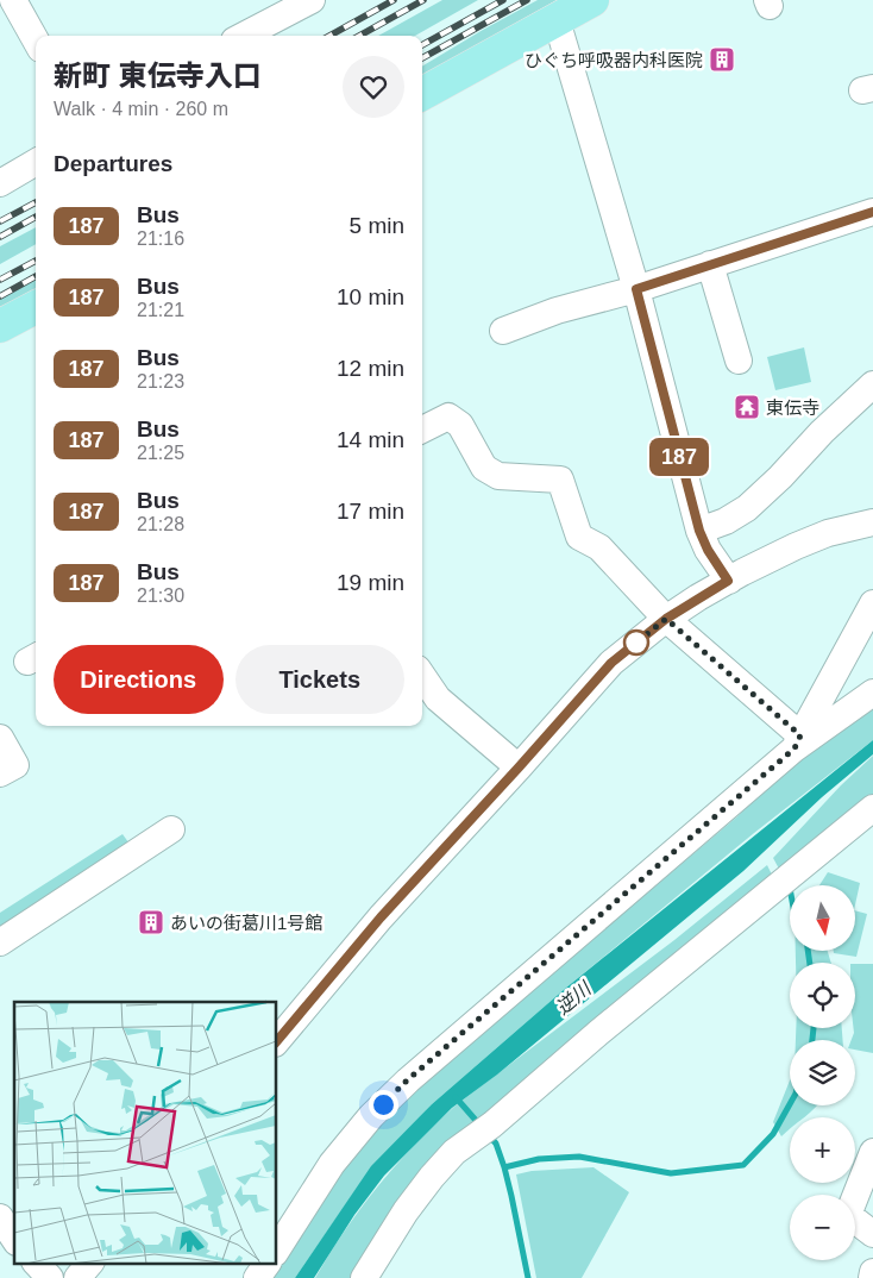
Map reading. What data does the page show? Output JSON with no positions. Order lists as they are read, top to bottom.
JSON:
{
  "water": ["逆川"],
  "places": {
    "building": ["ひぐち呼吸器内科医院", "あいの街葛川1号館"],
    "temple": ["東伝寺"]
  },
  "lines": ["bus line 187"],
  "north": "bottom",
  "page": {
    "on_map": "187",
    "heading": [
      ["新町 東伝寺入口", "Walk · 4 min · 260 m"],
      "Departures"
    ],
    "list": [
      {
        "mark": "187",
        "name": "Bus",
        "note": "21:16",
        "value": "5 min"
      },
      {
        "mark": "187",
        "name": "Bus",
        "note": "21:21",
        "value": "10 min"
      },
      {
        "mark": "187",
        "name": "Bus",
        "note": "21:23",
        "value": "12 min"
      },
      {
        "mark": "187",
        "name": "Bus",
        "note": "21:25",
        "value": "14 min"
      },
      {
        "mark": "187",
        "name": "Bus",
        "note": "21:28",
        "value": "17 min"
      },
      {
        "mark": "187",
        "name": "Bus",
        "note": "21:30",
        "value": "19 min"
      }
    ],
    "buttons": ["Directions", "Tickets"],
    "map_buttons": ["+", "−"]
  }
}
